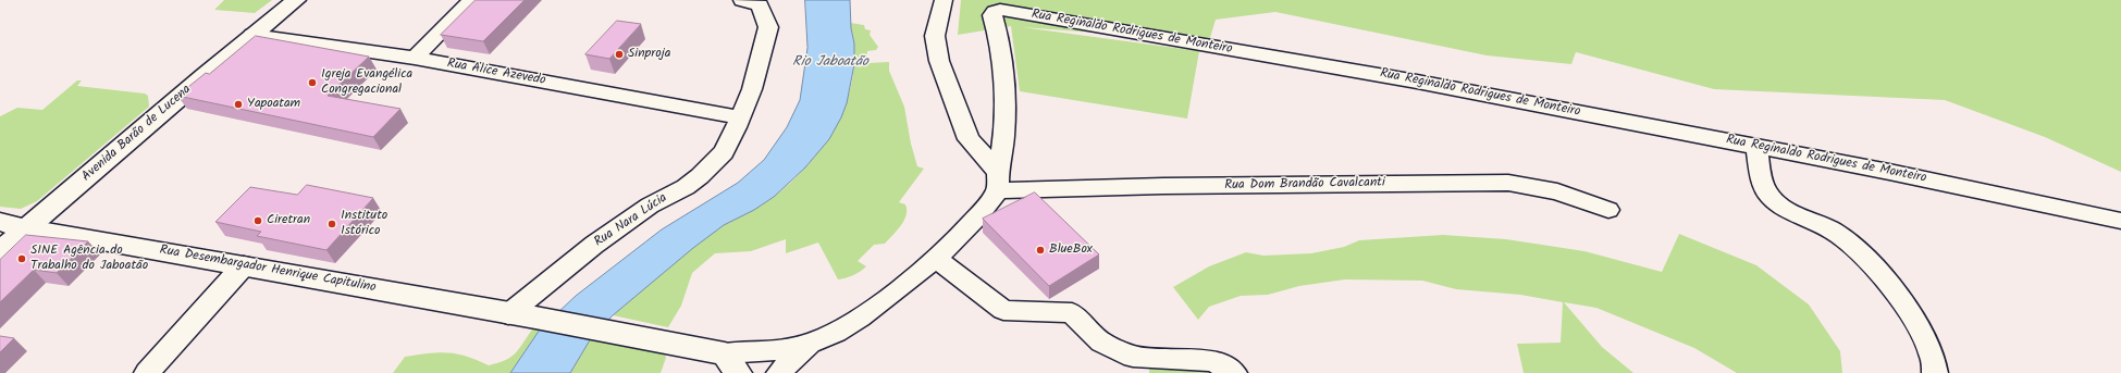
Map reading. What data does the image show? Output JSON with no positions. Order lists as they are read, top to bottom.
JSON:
{
  "streets": {
    "street": [
      "Rua Reginaldo Rodrigues de Monteiro",
      "Rua Alice Azevedo",
      "Avenida Barão de Lucena",
      "Rua Dom Brandão Cavalcanti",
      "Rua Nara Lúcia",
      "Rua Desembargador Henrique Capitulino"
    ]
  },
  "crossings": [
    ["Rua Reginaldo Rodrigues de Monteiro", "Rua Dom Brandão Cavalcanti"],
    ["Rua Alice Azevedo", "Avenida Barão de Lucena"],
    ["Rua Alice Azevedo", "Rua Nara Lúcia"],
    ["Avenida Barão de Lucena", "Rua Desembargador Henrique Capitulino"],
    ["Rua Nara Lúcia", "Rua Desembargador Henrique Capitulino"]
  ],
  "water": ["Rio Jaboatão"],
  "places": [
    "Sinproja",
    "Igreja Evangélica Congregacional",
    "Yapoatam",
    "Ciretran",
    "Instituto Istórico",
    "BlueBox",
    "SINE Agência do Trabalho do Jaboatão"
  ]
}
